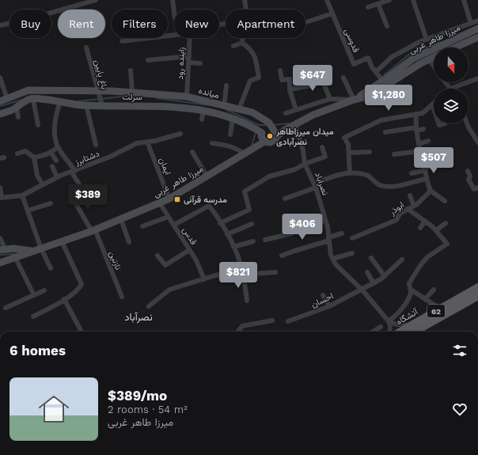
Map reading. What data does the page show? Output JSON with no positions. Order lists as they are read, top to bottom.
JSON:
{
  "streets": {
    "main road": [
      "میرزا طاهر غربی",
      "میانده",
      "سرلت",
      "62",
      "آتشگاه"
    ],
    "street": [
      "قدوسی",
      "زاینده رود",
      "باغ پایین",
      "دشتابرز",
      "ایمان",
      "نصراباد",
      "ابوذر",
      "قدس",
      "نازنین",
      "احسان"
    ]
  },
  "crossings": [
    ["میرزا طاهر غربی", "قدوسی"],
    ["میرزا طاهر غربی", "میانده"],
    ["میرزا طاهر غربی", "سرلت"],
    ["میرزا طاهر غربی", "نصراباد"],
    ["میرزا طاهر غربی", "قدس"],
    ["میرزا طاهر غربی", "نازنین"],
    ["زاینده رود", "میانده"],
    ["زاینده رود", "سرلت"],
    ["باغ پایین", "میانده"],
    ["باغ پایین", "سرلت"],
    ["میانده", "سرلت"],
    ["دشتابرز", "ایمان"],
    ["دشتابرز", "نازنین"],
    ["نصراباد", "احسان"]
  ],
  "districts": ["نصرآباد"],
  "places": {
    "other": ["میدان میرزاطاهر نصرآبادی"],
    "transit": ["مدرسه قرآنی"]
  },
  "north": "bottom",
  "page": {
    "chip": [
      "Buy",
      "Rent",
      "Filters",
      "New",
      "Apartment"
    ],
    "price": [
      "$647",
      "$1,280",
      "$507",
      "$389",
      "$406",
      "$821"
    ],
    "heading": "6 homes",
    "list": [
      {
        "name": "$389/mo",
        "note": "2 rooms · 54 m² · میرزا طاهر غربی"
      }
    ]
  }
}
